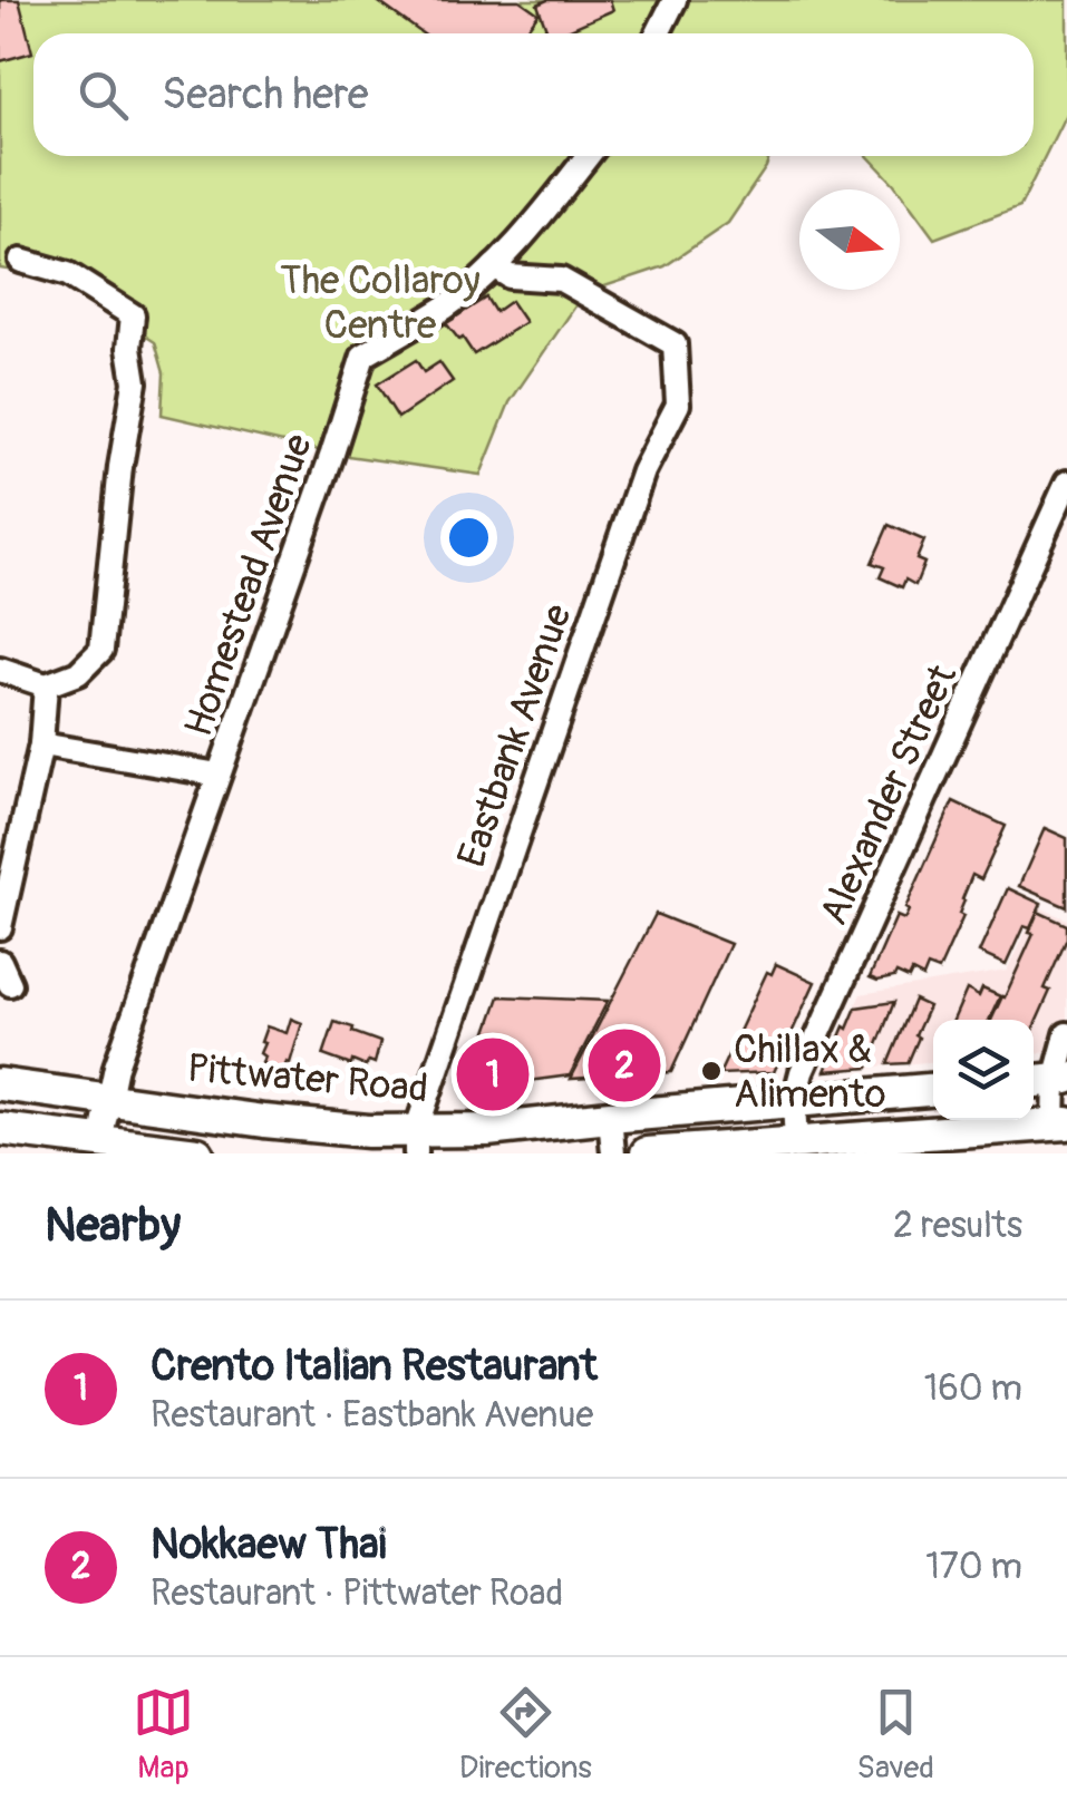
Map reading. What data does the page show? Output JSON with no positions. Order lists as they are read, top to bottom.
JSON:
{
  "streets": {
    "highway": ["Pittwater Road"],
    "street": ["Homestead Avenue", "Eastbank Avenue", "Alexander Street"]
  },
  "crossings": [
    ["Homestead Avenue", "Eastbank Avenue"],
    ["Homestead Avenue", "Pittwater Road"],
    ["Eastbank Avenue", "Pittwater Road"],
    ["Alexander Street", "Pittwater Road"]
  ],
  "parks": ["The Collaroy Centre"],
  "places": ["Chillax & Alimento"],
  "north": "right",
  "page": {
    "search": "Search here",
    "pins": ["2", "1"],
    "heading": ["Nearby", "2 results"],
    "list": [
      {
        "mark": "1",
        "name": "Crento Italian Restaurant",
        "note": "Restaurant · Eastbank Avenue",
        "value": "160 m"
      },
      {
        "mark": "2",
        "name": "Nokkaew Thai",
        "note": "Restaurant · Pittwater Road",
        "value": "170 m"
      }
    ],
    "nav": ["Map", "Directions", "Saved"]
  }
}
